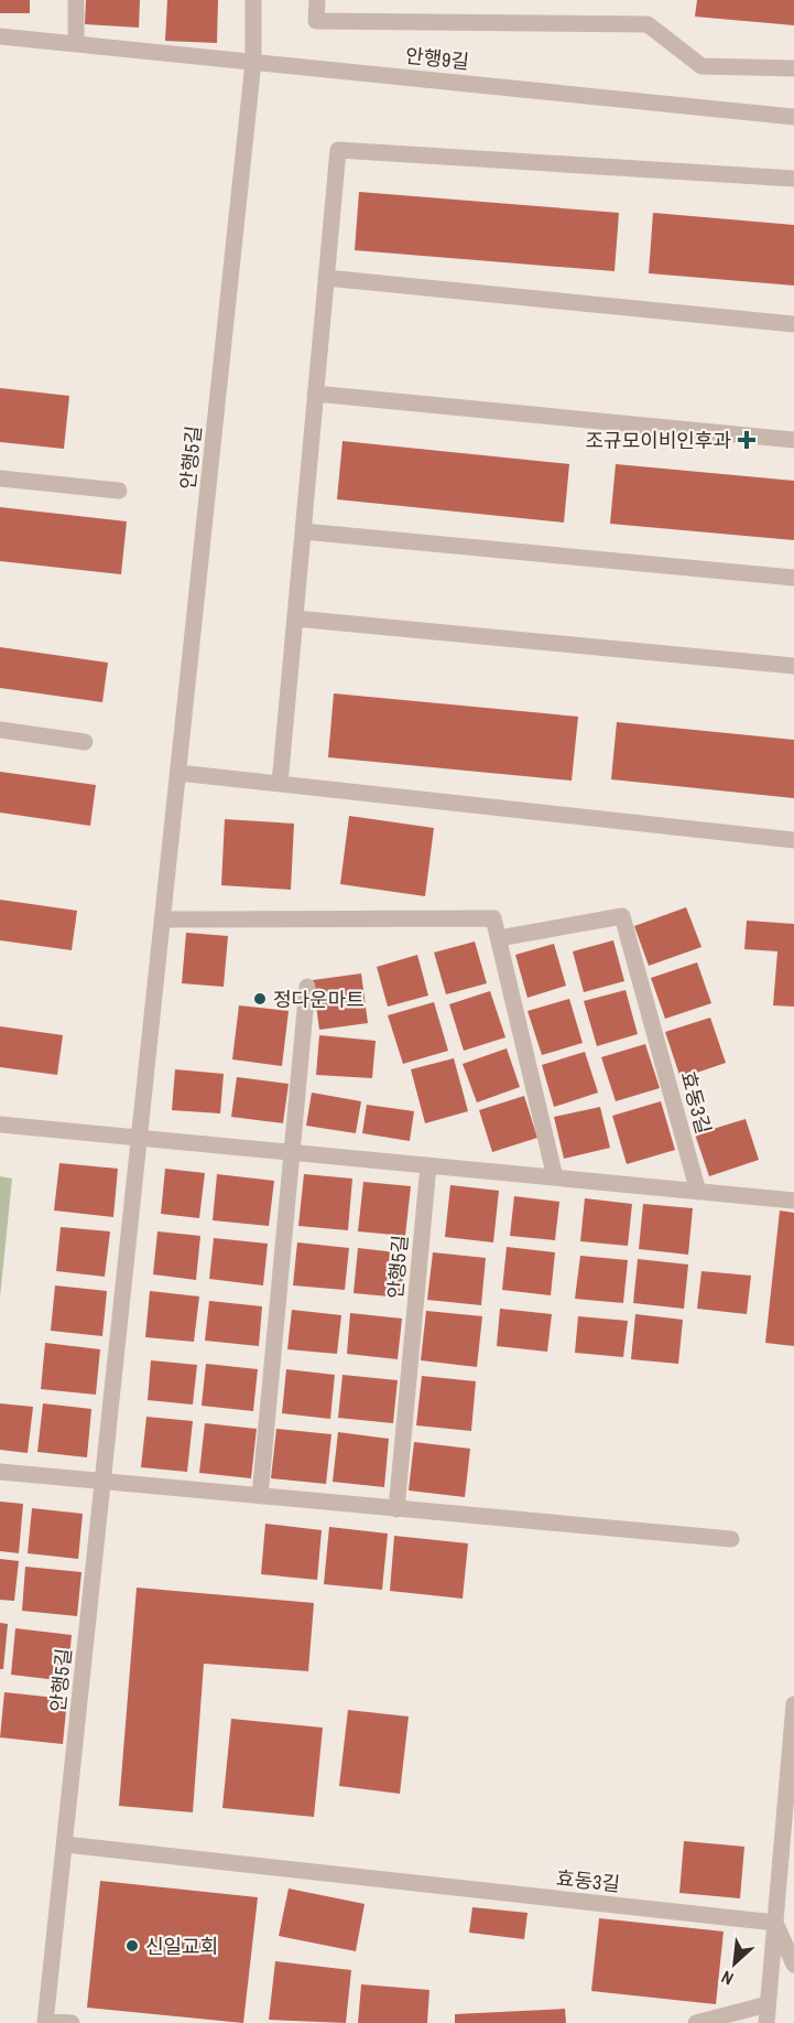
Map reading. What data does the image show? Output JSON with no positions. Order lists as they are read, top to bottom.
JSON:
{
  "streets": {
    "street": ["안행9길", "안행5길", "효동3길"]
  },
  "crossings": [
    ["안행9길", "안행5길"],
    ["안행5길", "효동3길"]
  ],
  "places": {
    "health": ["조규모이비인후과"],
    "other": ["정다운마트", "신일교회"]
  },
  "north": "bottom left"
}
